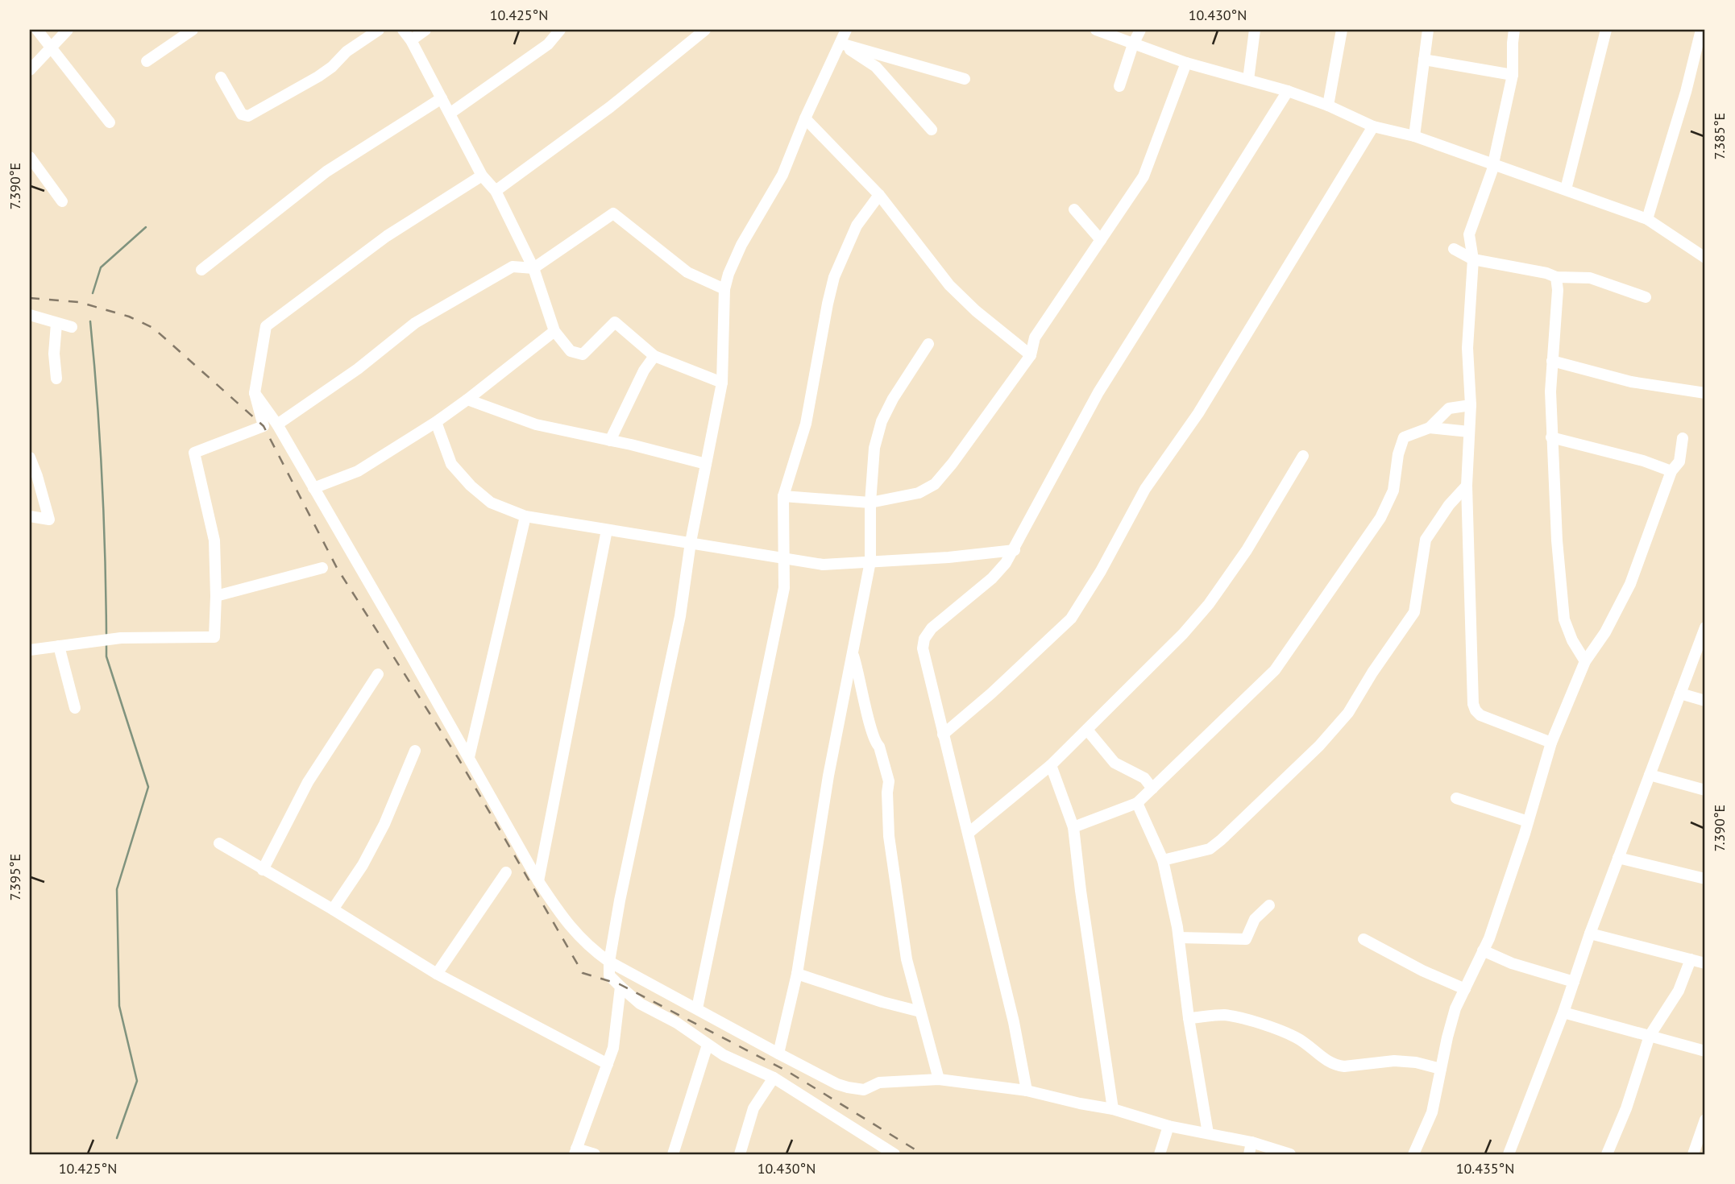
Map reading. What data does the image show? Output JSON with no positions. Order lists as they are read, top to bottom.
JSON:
{
  "coordinates": [
    "10.425°N",
    "10.430°N",
    "7.385°E",
    "7.390°E",
    "7.395°E",
    "10.435°N"
  ]
}
